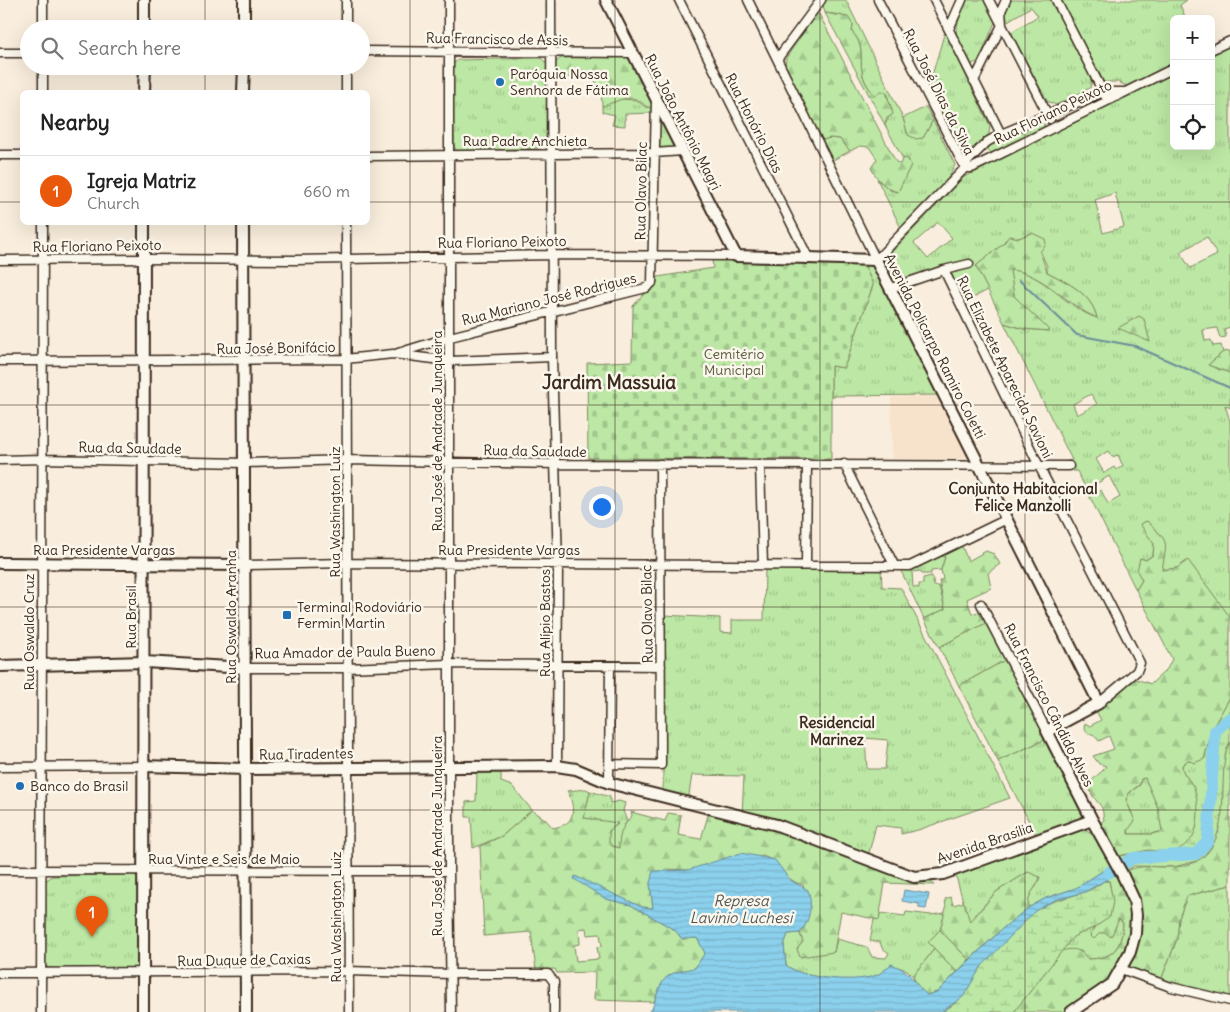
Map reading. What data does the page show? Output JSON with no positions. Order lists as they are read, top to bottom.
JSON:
{
  "streets": {
    "street": [
      "Rua Francisco de Assis",
      "Rua José Dias da Silva",
      "Rua Floriano Peixoto",
      "Rua João Antônio Magri",
      "Rua Honório Dias",
      "Rua Padre Anchieta",
      "Rua Olavo Bilac",
      "Rua Mariano José Rodrigues",
      "Avenida Policarpo Ramiro Coletti",
      "Rua José Bonifácio",
      "Rua Elizabete Aparecida Savioni",
      "Rua José de Andrade Junqueira",
      "Rua da Saudade",
      "Rua Washington Luiz",
      "Rua Presidente Vargas",
      "Rua Brasil",
      "Rua Oswaldo Aranha",
      "Rua Alípio Bastos",
      "Rua Oswaldo Cruz",
      "Rua Amador de Paula Bueno",
      "Rua Francisco Cândido Alves",
      "Rua Tiradentes",
      "Avenida Brasília",
      "Rua Vinte e Seis de Maio",
      "Rua Duque de Caxias"
    ]
  },
  "crossings": [
    ["Rua Francisco de Assis", "Rua João Antônio Magri"],
    ["Rua Francisco de Assis", "Rua José de Andrade Junqueira"],
    ["Rua Francisco de Assis", "Rua Alípio Bastos"],
    ["Rua José Dias da Silva", "Rua Floriano Peixoto"],
    ["Rua Floriano Peixoto", "Rua João Antônio Magri"],
    ["Rua Floriano Peixoto", "Rua Honório Dias"],
    ["Rua Floriano Peixoto", "Rua Olavo Bilac"],
    ["Rua Floriano Peixoto", "Avenida Policarpo Ramiro Coletti"],
    ["Rua Floriano Peixoto", "Rua José de Andrade Junqueira"],
    ["Rua Floriano Peixoto", "Rua Washington Luiz"],
    ["Rua Floriano Peixoto", "Rua Brasil"],
    ["Rua Floriano Peixoto", "Rua Oswaldo Aranha"],
    ["Rua Floriano Peixoto", "Rua Alípio Bastos"],
    ["Rua Floriano Peixoto", "Rua Oswaldo Cruz"],
    ["Rua João Antônio Magri", "Rua Padre Anchieta"],
    ["Rua João Antônio Magri", "Rua Olavo Bilac"],
    ["Rua Padre Anchieta", "Rua Olavo Bilac"],
    ["Rua Padre Anchieta", "Rua José de Andrade Junqueira"],
    ["Rua Padre Anchieta", "Rua Alípio Bastos"],
    ["Rua Olavo Bilac", "Rua Mariano José Rodrigues"],
    ["Rua Olavo Bilac", "Rua da Saudade"],
    ["Rua Olavo Bilac", "Rua Presidente Vargas"],
    ["Rua Olavo Bilac", "Rua Amador de Paula Bueno"],
    ["Rua Mariano José Rodrigues", "Rua José Bonifácio"],
    ["Rua Mariano José Rodrigues", "Rua José de Andrade Junqueira"],
    ["Rua Mariano José Rodrigues", "Rua Alípio Bastos"],
    ["Avenida Policarpo Ramiro Coletti", "Rua Elizabete Aparecida Savioni"],
    ["Avenida Policarpo Ramiro Coletti", "Rua da Saudade"],
    ["Avenida Policarpo Ramiro Coletti", "Rua Presidente Vargas"],
    ["Rua José Bonifácio", "Rua José de Andrade Junqueira"],
    ["Rua José Bonifácio", "Rua Washington Luiz"],
    ["Rua José Bonifácio", "Rua Brasil"],
    ["Rua José Bonifácio", "Rua Oswaldo Aranha"],
    ["Rua José Bonifácio", "Rua Alípio Bastos"],
    ["Rua José Bonifácio", "Rua Oswaldo Cruz"],
    ["Rua Elizabete Aparecida Savioni", "Rua da Saudade"],
    ["Rua José de Andrade Junqueira", "Rua da Saudade"],
    ["Rua José de Andrade Junqueira", "Rua Presidente Vargas"],
    ["Rua José de Andrade Junqueira", "Rua Amador de Paula Bueno"],
    ["Rua José de Andrade Junqueira", "Rua Tiradentes"],
    ["Rua José de Andrade Junqueira", "Rua Vinte e Seis de Maio"],
    ["Rua José de Andrade Junqueira", "Rua Duque de Caxias"],
    ["Rua da Saudade", "Rua Washington Luiz"],
    ["Rua da Saudade", "Rua Brasil"],
    ["Rua da Saudade", "Rua Oswaldo Aranha"],
    ["Rua da Saudade", "Rua Alípio Bastos"],
    ["Rua da Saudade", "Rua Oswaldo Cruz"],
    ["Rua Washington Luiz", "Rua Presidente Vargas"],
    ["Rua Washington Luiz", "Rua Amador de Paula Bueno"],
    ["Rua Washington Luiz", "Rua Tiradentes"],
    ["Rua Washington Luiz", "Rua Vinte e Seis de Maio"],
    ["Rua Washington Luiz", "Rua Duque de Caxias"],
    ["Rua Presidente Vargas", "Rua Brasil"],
    ["Rua Presidente Vargas", "Rua Oswaldo Aranha"],
    ["Rua Presidente Vargas", "Rua Alípio Bastos"],
    ["Rua Presidente Vargas", "Rua Oswaldo Cruz"],
    ["Rua Brasil", "Rua Amador de Paula Bueno"],
    ["Rua Brasil", "Rua Tiradentes"],
    ["Rua Brasil", "Rua Vinte e Seis de Maio"],
    ["Rua Brasil", "Rua Duque de Caxias"],
    ["Rua Oswaldo Aranha", "Rua Amador de Paula Bueno"],
    ["Rua Oswaldo Aranha", "Rua Tiradentes"],
    ["Rua Oswaldo Aranha", "Rua Vinte e Seis de Maio"],
    ["Rua Oswaldo Aranha", "Rua Duque de Caxias"],
    ["Rua Alípio Bastos", "Rua Amador de Paula Bueno"],
    ["Rua Alípio Bastos", "Rua Tiradentes"],
    ["Rua Oswaldo Cruz", "Rua Amador de Paula Bueno"],
    ["Rua Oswaldo Cruz", "Rua Tiradentes"],
    ["Rua Oswaldo Cruz", "Rua Vinte e Seis de Maio"],
    ["Rua Oswaldo Cruz", "Rua Duque de Caxias"],
    ["Rua Francisco Cândido Alves", "Avenida Brasília"],
    ["Rua Tiradentes", "Avenida Brasília"]
  ],
  "districts": ["Jardim Massuia", "Conjunto Habitacional Felice Manzolli", "Residencial Marinez"],
  "water": ["Represa Lavinio Luchesi"],
  "parks": ["Cemitério Municipal"],
  "places": {
    "other": ["Paróquia Nossa Senhora de Fátima", "Banco do Brasil"],
    "transit": ["Terminal Rodoviário Fermin Martin"]
  },
  "page": {
    "map_buttons": ["+", "−"],
    "search": "Search here",
    "heading": "Nearby",
    "list": [
      {
        "mark": "1",
        "name": "Igreja Matriz",
        "note": "Church",
        "value": "660 m"
      }
    ],
    "pins": "1"
  }
}
